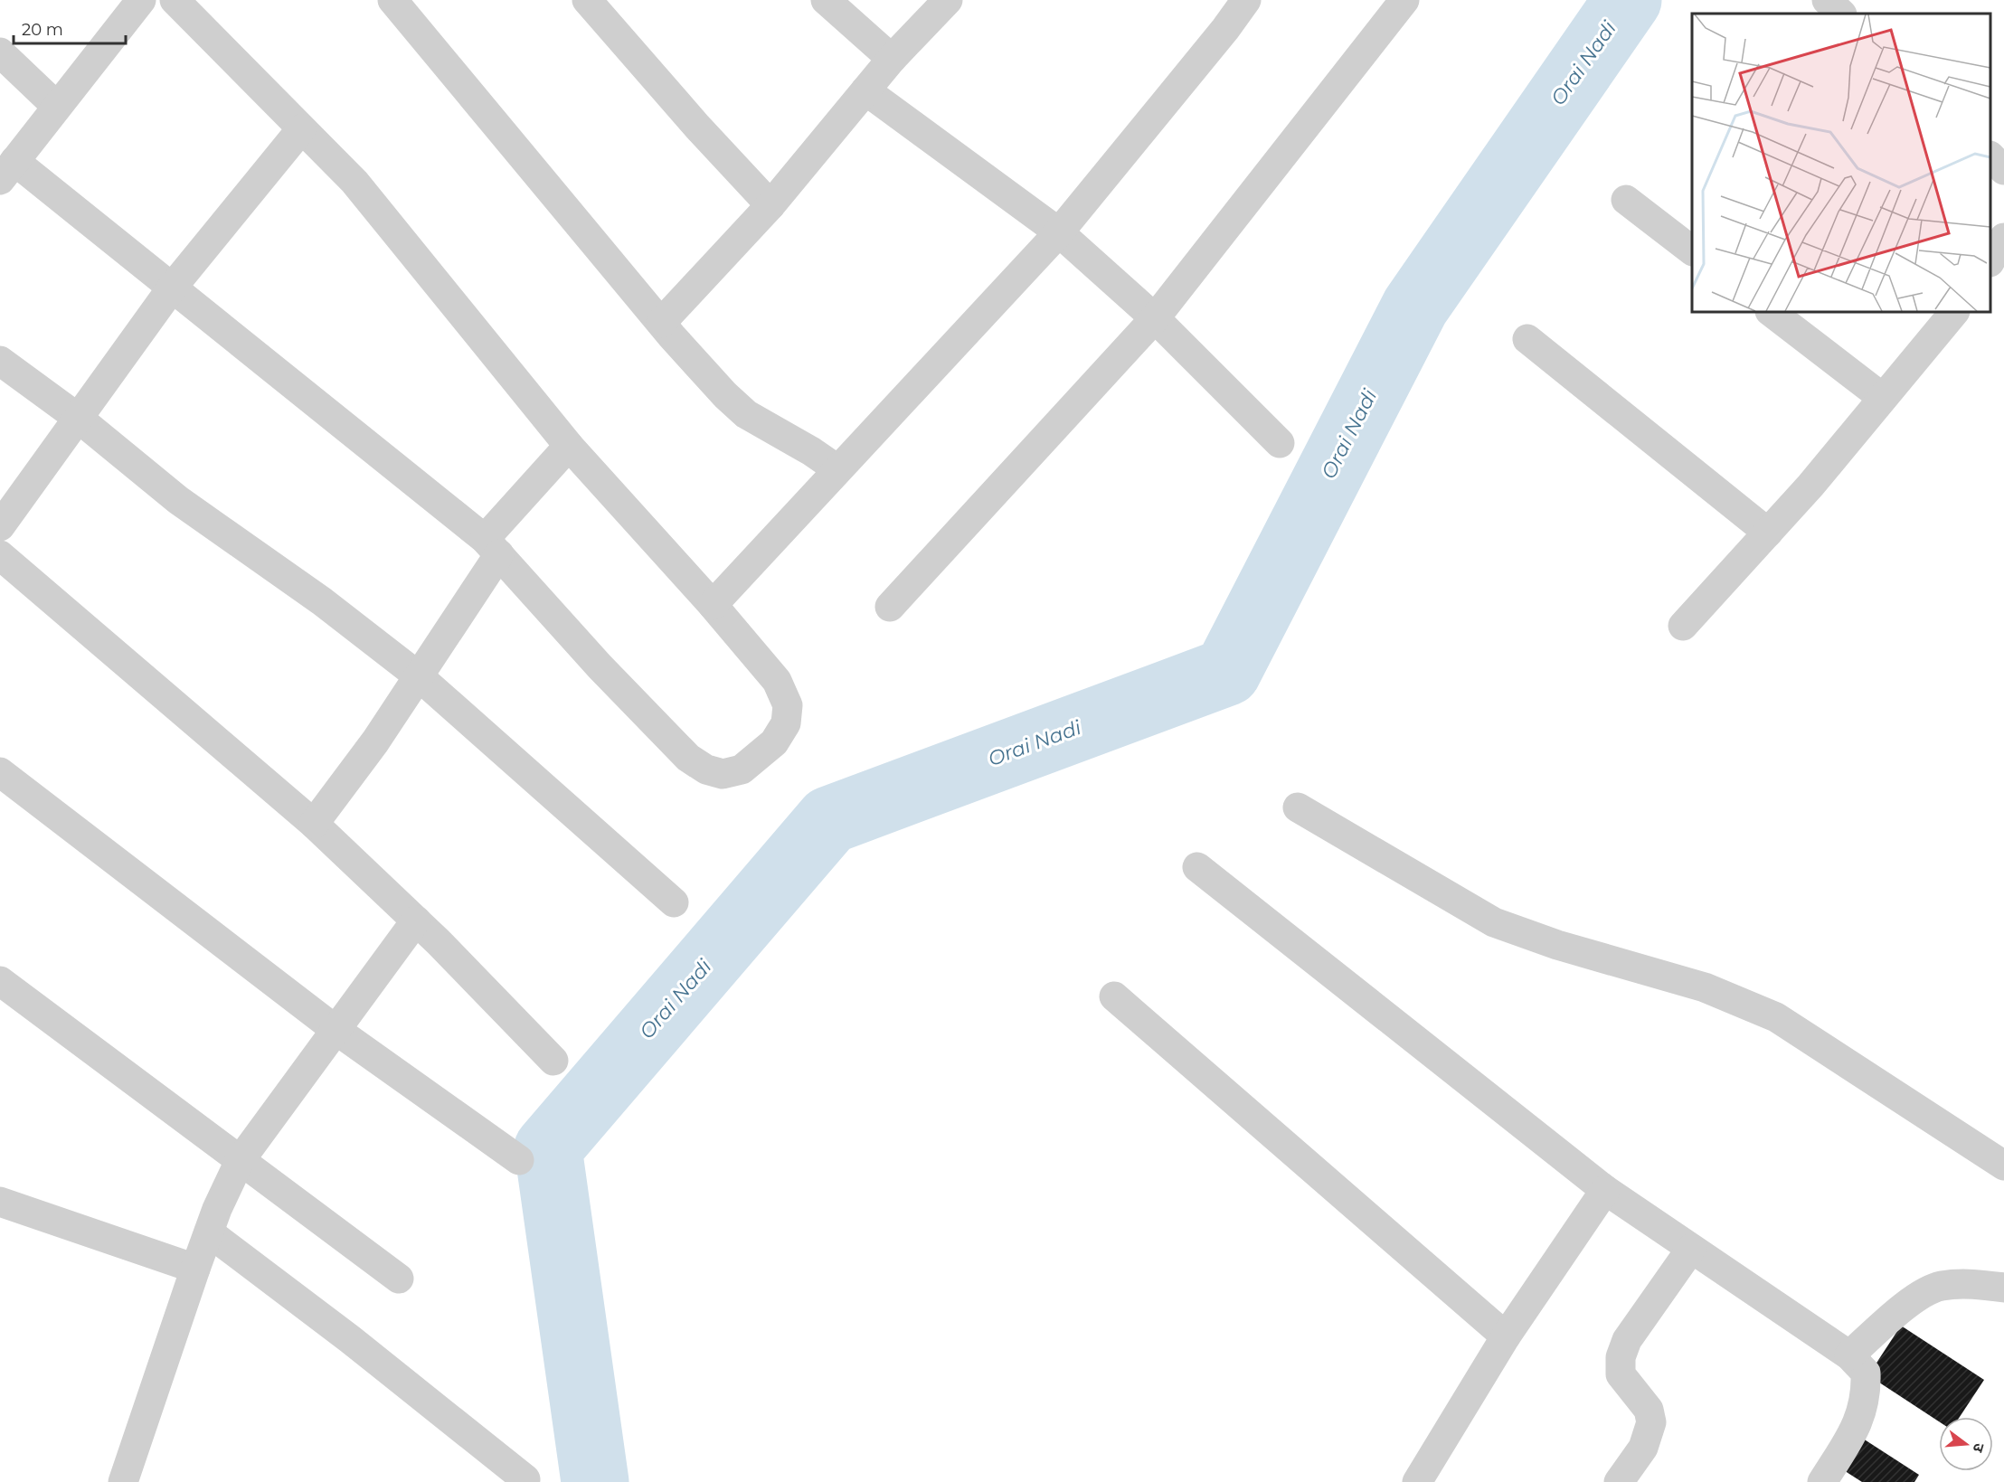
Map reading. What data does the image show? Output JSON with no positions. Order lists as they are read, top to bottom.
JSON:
{
  "water": ["Orai Nadi"],
  "scale_bar": "20 m",
  "north": "right"
}
